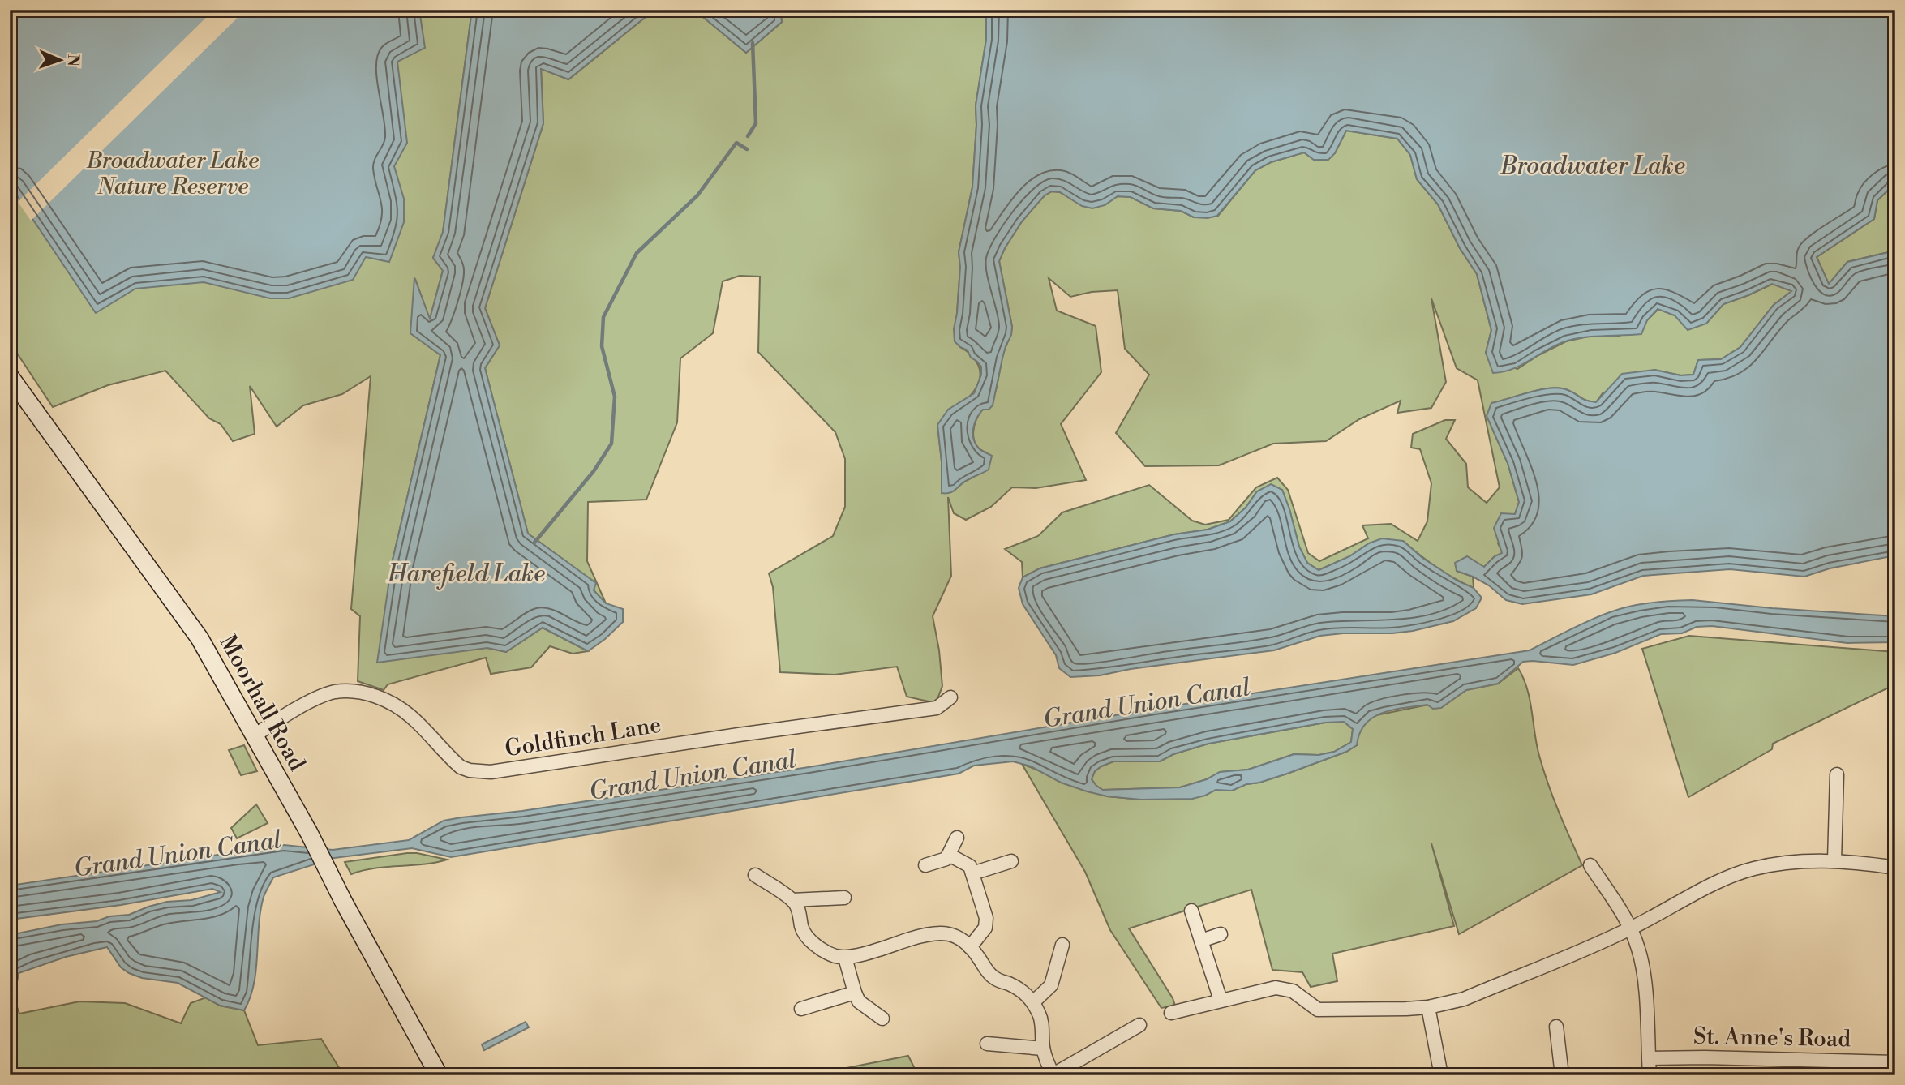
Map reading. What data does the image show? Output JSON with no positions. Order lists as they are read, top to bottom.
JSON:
{
  "streets": {
    "street": ["Moorhall Road", "Goldfinch Lane", "St. Anne's Road"]
  },
  "crossings": [
    ["Moorhall Road", "Goldfinch Lane"]
  ],
  "water": ["Broadwater Lake", "Harefield Lake", "Grand Union Canal"],
  "parks": ["Broadwater Lake Nature Reserve"],
  "north": "right"
}
